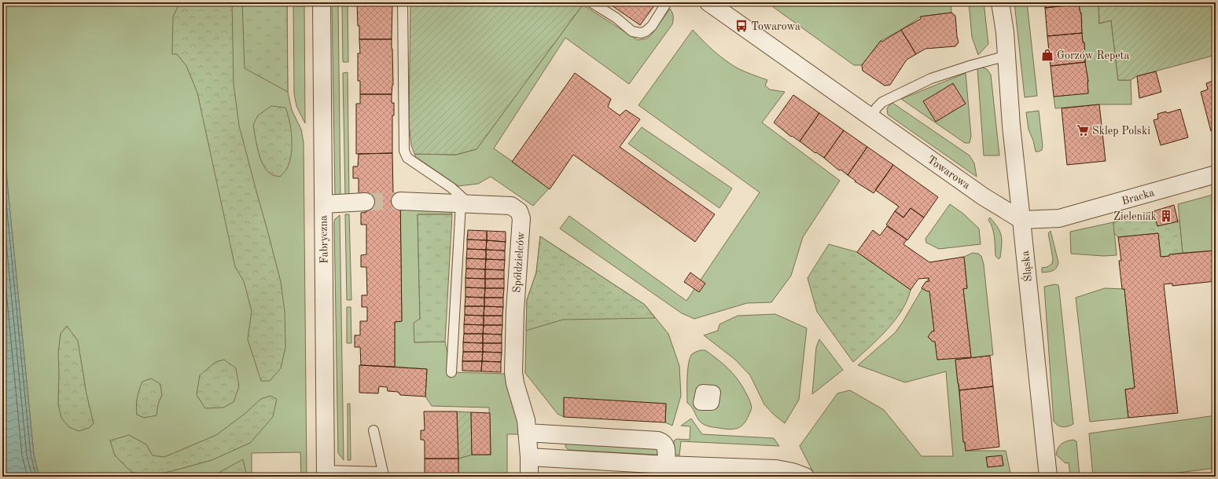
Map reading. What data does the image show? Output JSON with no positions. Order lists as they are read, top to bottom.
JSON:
{
  "streets": {
    "street": [
      "Towarowa",
      "Bracka",
      "Fabryczna",
      "Spółdzielców",
      "Śląska"
    ]
  },
  "crossings": [
    ["Towarowa", "Bracka"],
    ["Towarowa", "Śląska"],
    ["Bracka", "Śląska"]
  ],
  "places": {
    "bus stop": ["Towarowa"],
    "shop": ["Gorzów Repeta"],
    "supermarket": ["Sklep Polski"],
    "building": ["Zieleniak"]
  }
}
